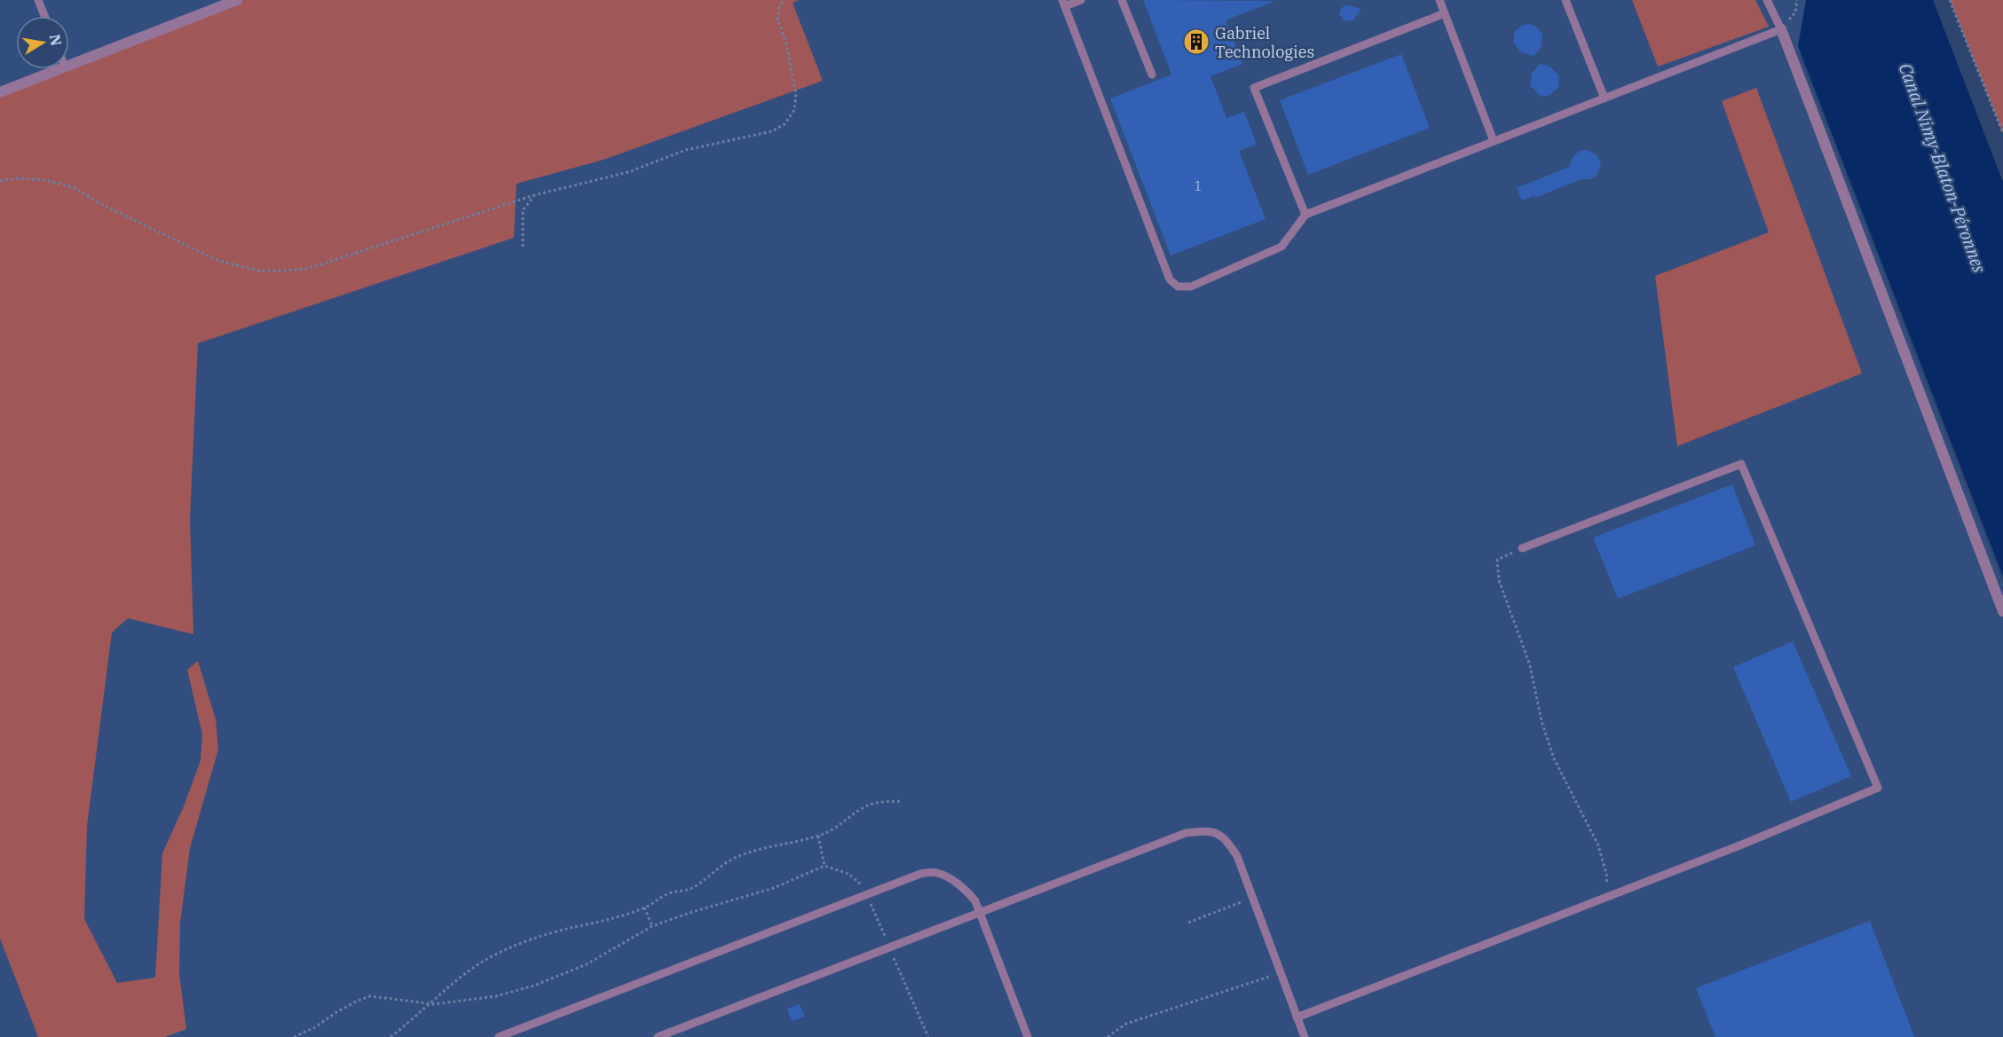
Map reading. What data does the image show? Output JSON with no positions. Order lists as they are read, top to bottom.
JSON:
{
  "water": ["Canal Nimy-Blaton-Péronnes"],
  "places": {
    "building": ["Gabriel Technologies"]
  },
  "house_numbers": ["1"],
  "north": "right"
}
